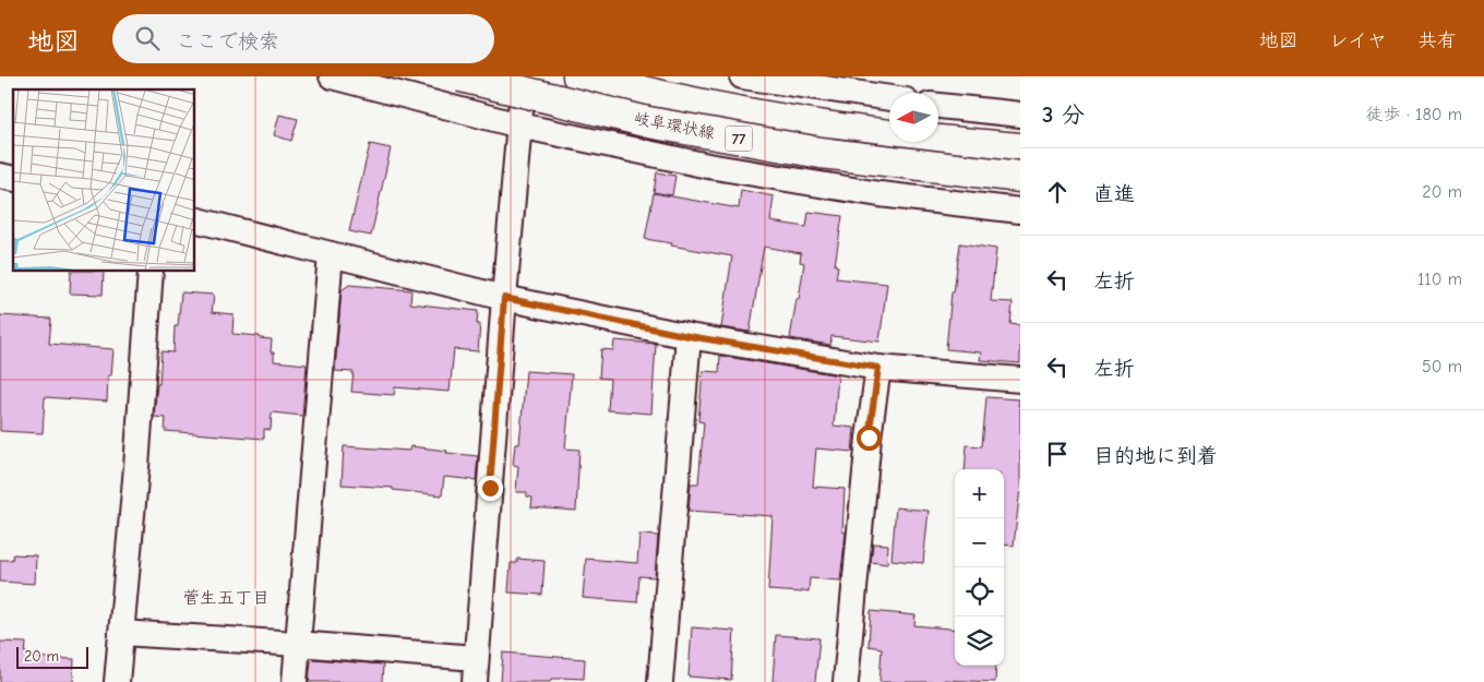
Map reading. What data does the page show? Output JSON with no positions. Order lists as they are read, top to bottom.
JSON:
{
  "streets": {
    "main road": ["岐阜環状線", "77"]
  },
  "districts": ["菅生五丁目"],
  "scale_bar": "20 m",
  "north": "left",
  "page": {
    "header": "地図",
    "search": "ここで検索",
    "nav": ["地図", "レイヤ", "共有"],
    "heading": ["3 分", "徒歩 · 180 m"],
    "list": [
      ["直進", "20 m"],
      ["左折", "110 m"],
      ["左折", "50 m"],
      "目的地に到着"
    ],
    "map_buttons": ["+", "−"],
    "scale": "20 m"
  }
}
